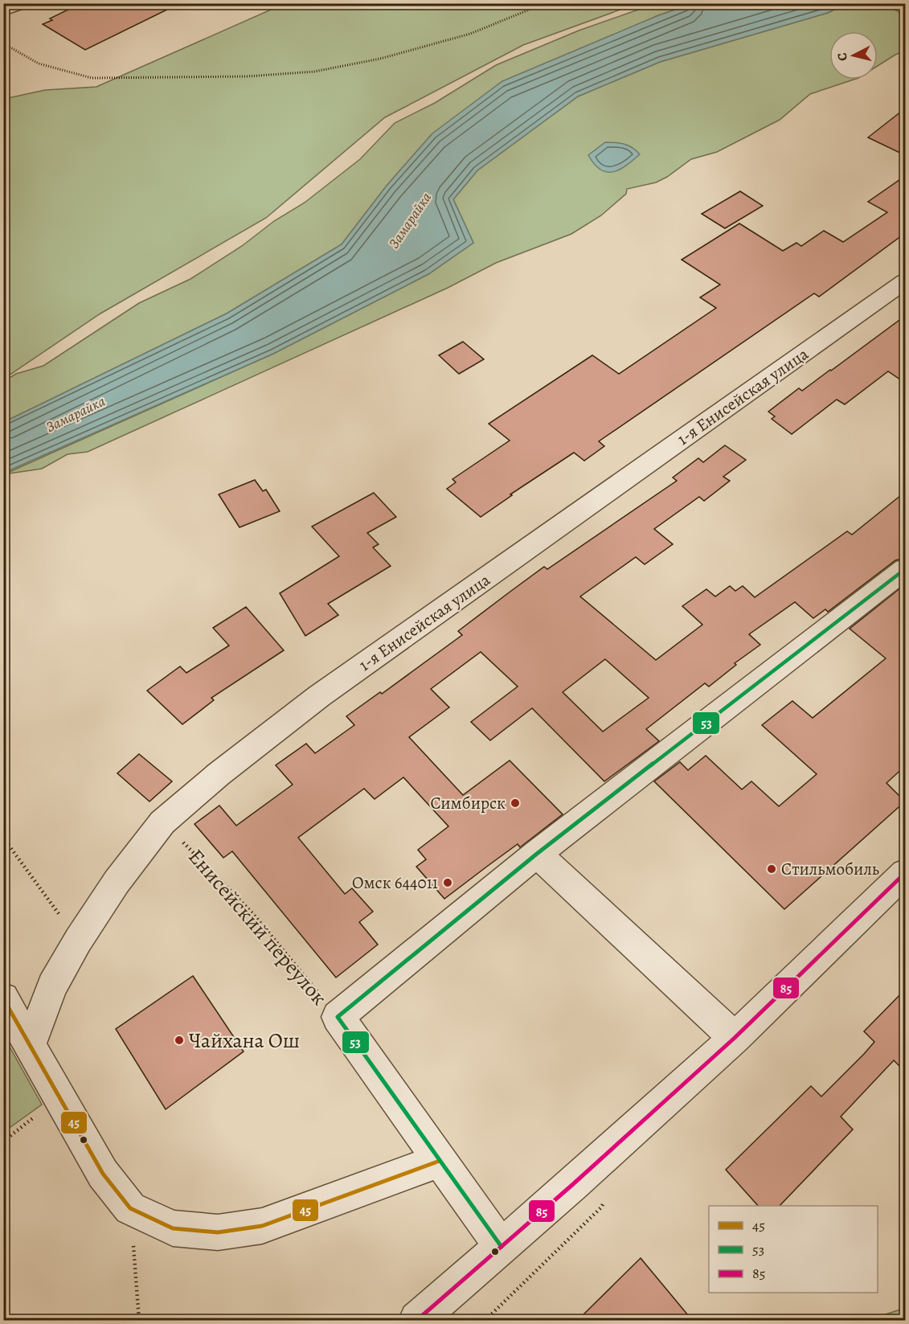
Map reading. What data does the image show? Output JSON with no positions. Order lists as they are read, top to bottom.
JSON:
{
  "streets": {
    "street": ["1-я Енисейская улица", "Енисейский переулок"]
  },
  "crossings": [
    ["1-я Енисейская улица", "Енисейский переулок"]
  ],
  "water": ["Замарайка"],
  "places": [
    "Симбирск",
    "Стильмобиль",
    "Омск 644011",
    "Чайхана Ош"
  ],
  "lines": ["transit line 53", "transit line 85", "transit line 45"],
  "legend": ["45", "53", "85"],
  "north": "left"
}
